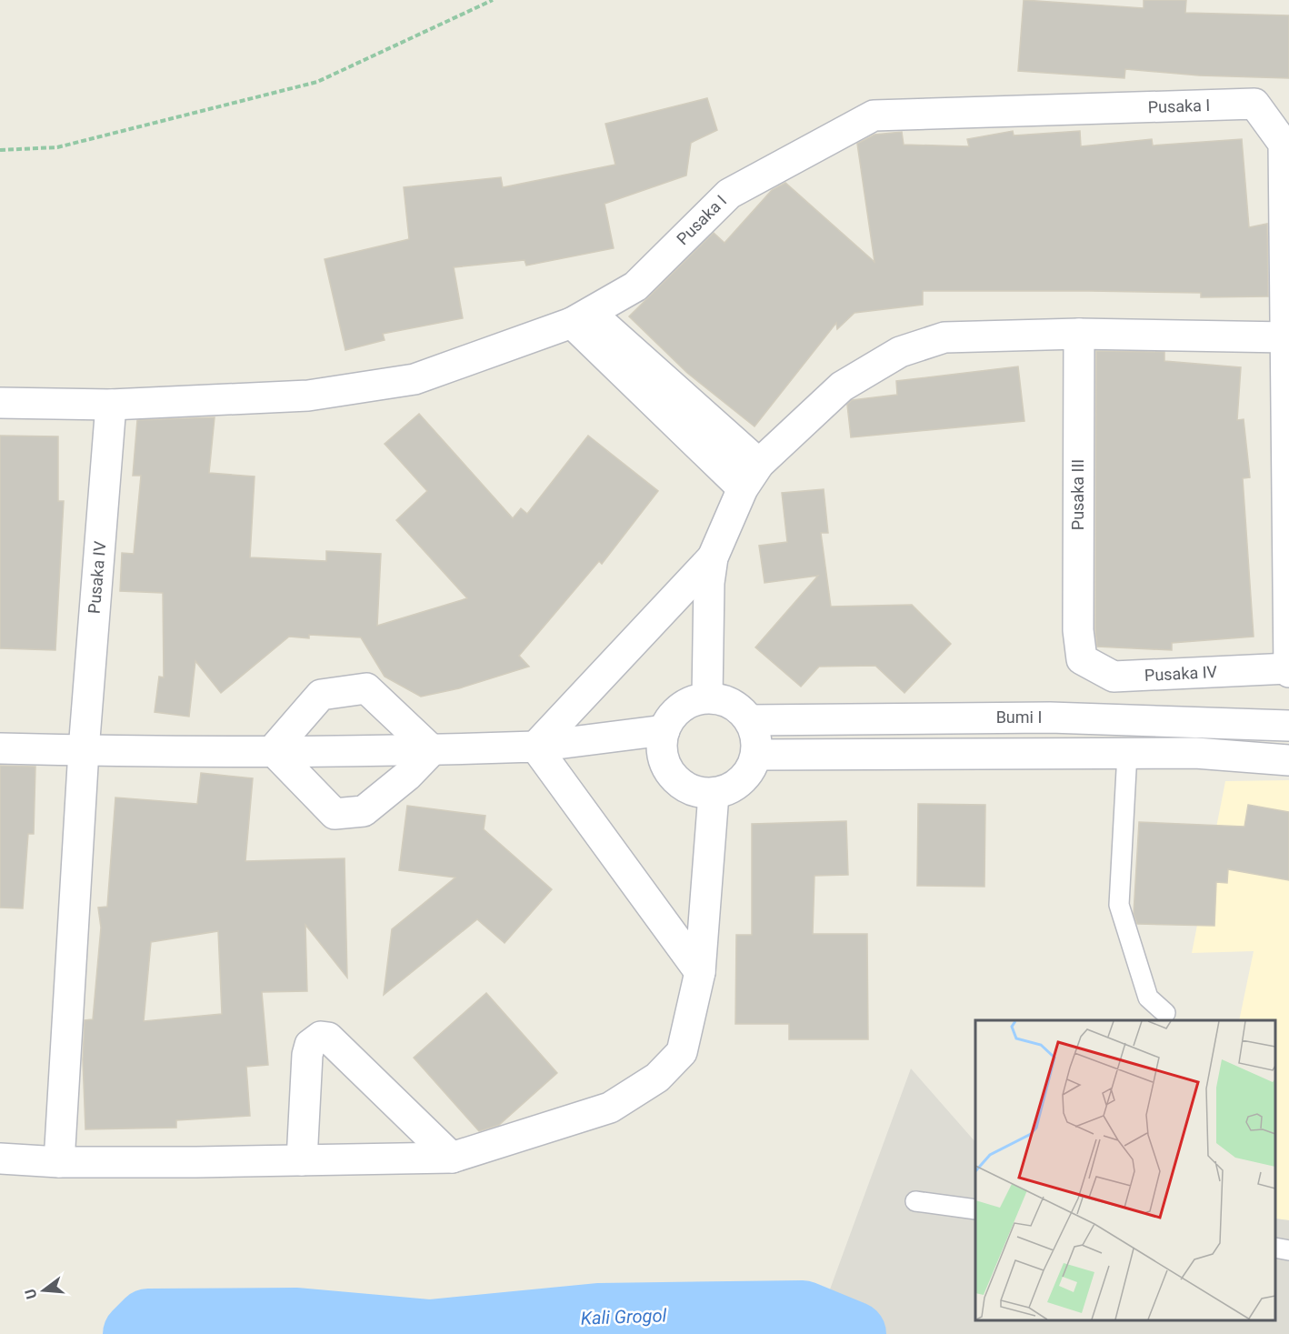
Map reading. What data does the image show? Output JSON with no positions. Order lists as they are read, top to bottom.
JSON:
{
  "streets": {
    "street": [
      "Pusaka I",
      "Pusaka III",
      "Pusaka IV",
      "Bumi I"
    ]
  },
  "crossings": [
    ["Pusaka I", "Pusaka IV"],
    ["Pusaka III", "Pusaka IV"]
  ],
  "water": ["Kali Grogol"],
  "north": "left"
}
